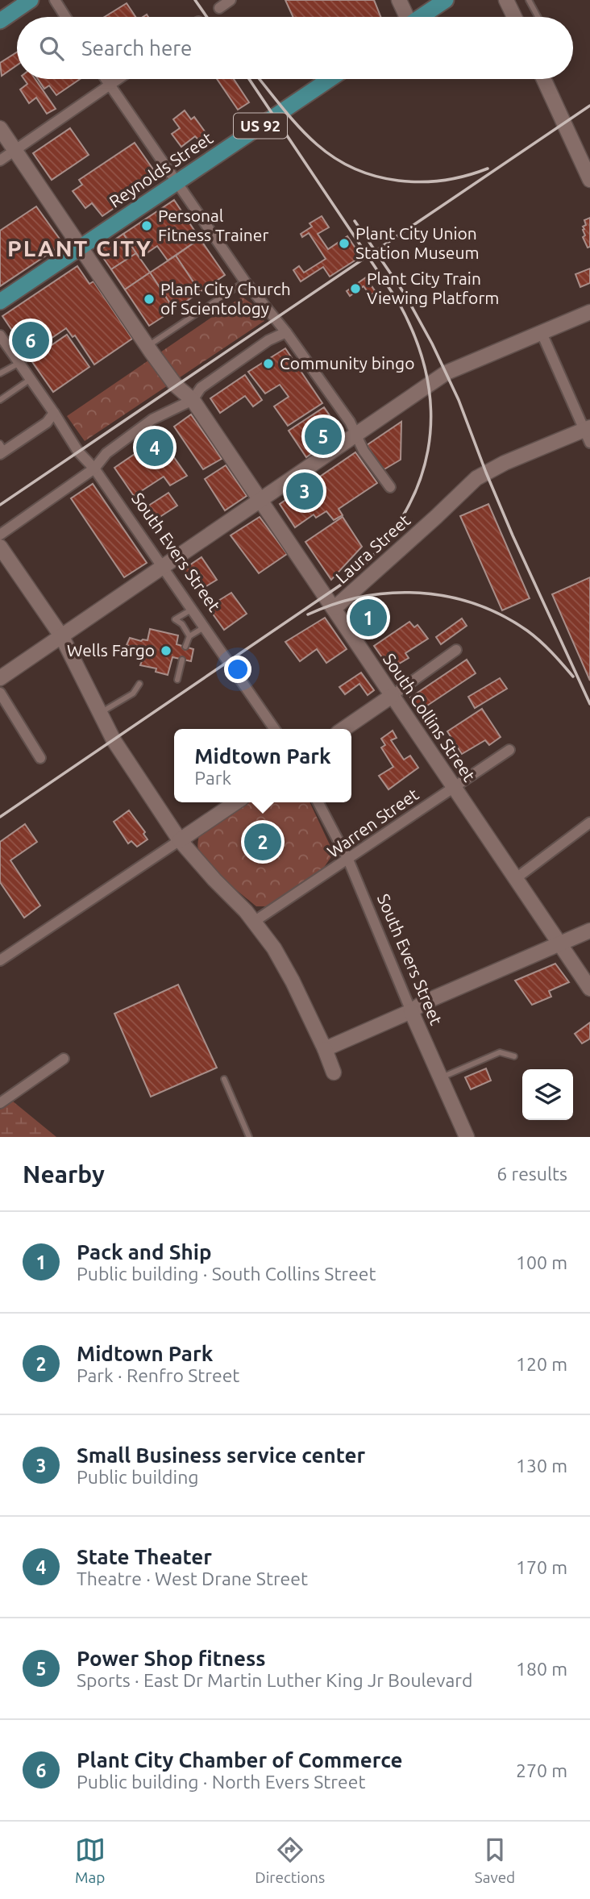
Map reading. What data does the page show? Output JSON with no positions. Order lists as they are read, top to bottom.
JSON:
{
  "streets": {
    "main road": ["US 92", "Reynolds Street"],
    "street": [
      "Laura Street",
      "South Evers Street",
      "South Collins Street",
      "Warren Street"
    ]
  },
  "crossings": [
    ["Reynolds Street", "South Collins Street"],
    ["Laura Street", "South Collins Street"],
    ["South Evers Street", "Warren Street"],
    ["South Collins Street", "Warren Street"]
  ],
  "districts": ["PLANT CITY"],
  "places": [
    "Personal Fitness Trainer",
    "Plant City Union Station Museum",
    "Plant City Train Viewing Platform",
    "Plant City Church of Scientology",
    "Community bingo",
    "Wells Fargo"
  ],
  "page": {
    "search": "Search here",
    "pins": [
      "6",
      "5",
      "4",
      "3",
      "1",
      "2"
    ],
    "popup": ["Midtown Park", "Park"],
    "heading": ["Nearby", "6 results"],
    "list": [
      {
        "mark": "1",
        "name": "Pack and Ship",
        "note": "Public building · South Collins Street",
        "value": "100 m"
      },
      {
        "mark": "2",
        "name": "Midtown Park",
        "note": "Park · Renfro Street",
        "value": "120 m"
      },
      {
        "mark": "3",
        "name": "Small Business service center",
        "note": "Public building",
        "value": "130 m"
      },
      {
        "mark": "4",
        "name": "State Theater",
        "note": "Theatre · West Drane Street",
        "value": "170 m"
      },
      {
        "mark": "5",
        "name": "Power Shop fitness",
        "note": "Sports · East Dr Martin Luther King Jr Boulevard",
        "value": "180 m"
      },
      {
        "mark": "6",
        "name": "Plant City Chamber of Commerce",
        "note": "Public building · North Evers Street",
        "value": "270 m"
      }
    ],
    "nav": ["Map", "Directions", "Saved"]
  }
}
